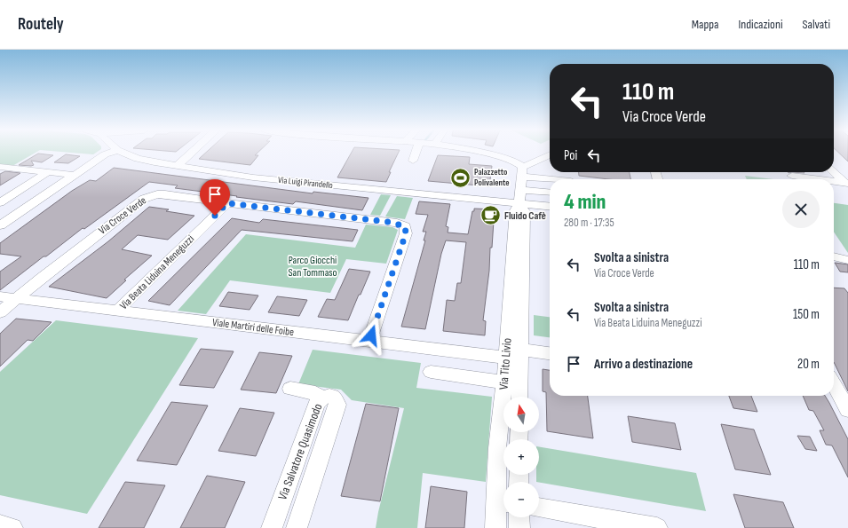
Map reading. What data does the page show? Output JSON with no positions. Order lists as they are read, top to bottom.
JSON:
{
  "streets": {
    "street": [
      "Via Luigi Pirandello",
      "Via Croce Verde",
      "Via Beata Liduina Meneguzzi",
      "Viale Martiri delle Foibe",
      "Via Tito Livio",
      "Via Salvatore Quasimodo"
    ]
  },
  "crossings": [
    ["Via Luigi Pirandello", "Via Tito Livio"],
    ["Via Croce Verde", "Via Beata Liduina Meneguzzi"],
    ["Via Croce Verde", "Viale Martiri delle Foibe"],
    ["Via Beata Liduina Meneguzzi", "Viale Martiri delle Foibe"],
    ["Viale Martiri delle Foibe", "Via Tito Livio"]
  ],
  "parks": ["Parco Giocchi San Tommaso"],
  "places": {
    "sports": ["Palazzetto Polivalente"],
    "cafe": ["Fluido Cafè"]
  },
  "north": "top",
  "page": {
    "header": "Routely",
    "nav": ["Mappa", "Indicazioni", "Salvati"],
    "turn": ["110 m", "Via Croce Verde"],
    "then": "Poi",
    "heading": ["4 min", "280 m · 17:35"],
    "list": [
      {
        "name": "Svolta a sinistra",
        "note": "Via Croce Verde",
        "value": "110 m"
      },
      {
        "name": "Svolta a sinistra",
        "note": "Via Beata Liduina Meneguzzi",
        "value": "150 m"
      },
      {
        "name": "Arrivo a destinazione",
        "value": "20 m"
      }
    ],
    "map_buttons": ["+", "−"]
  }
}
